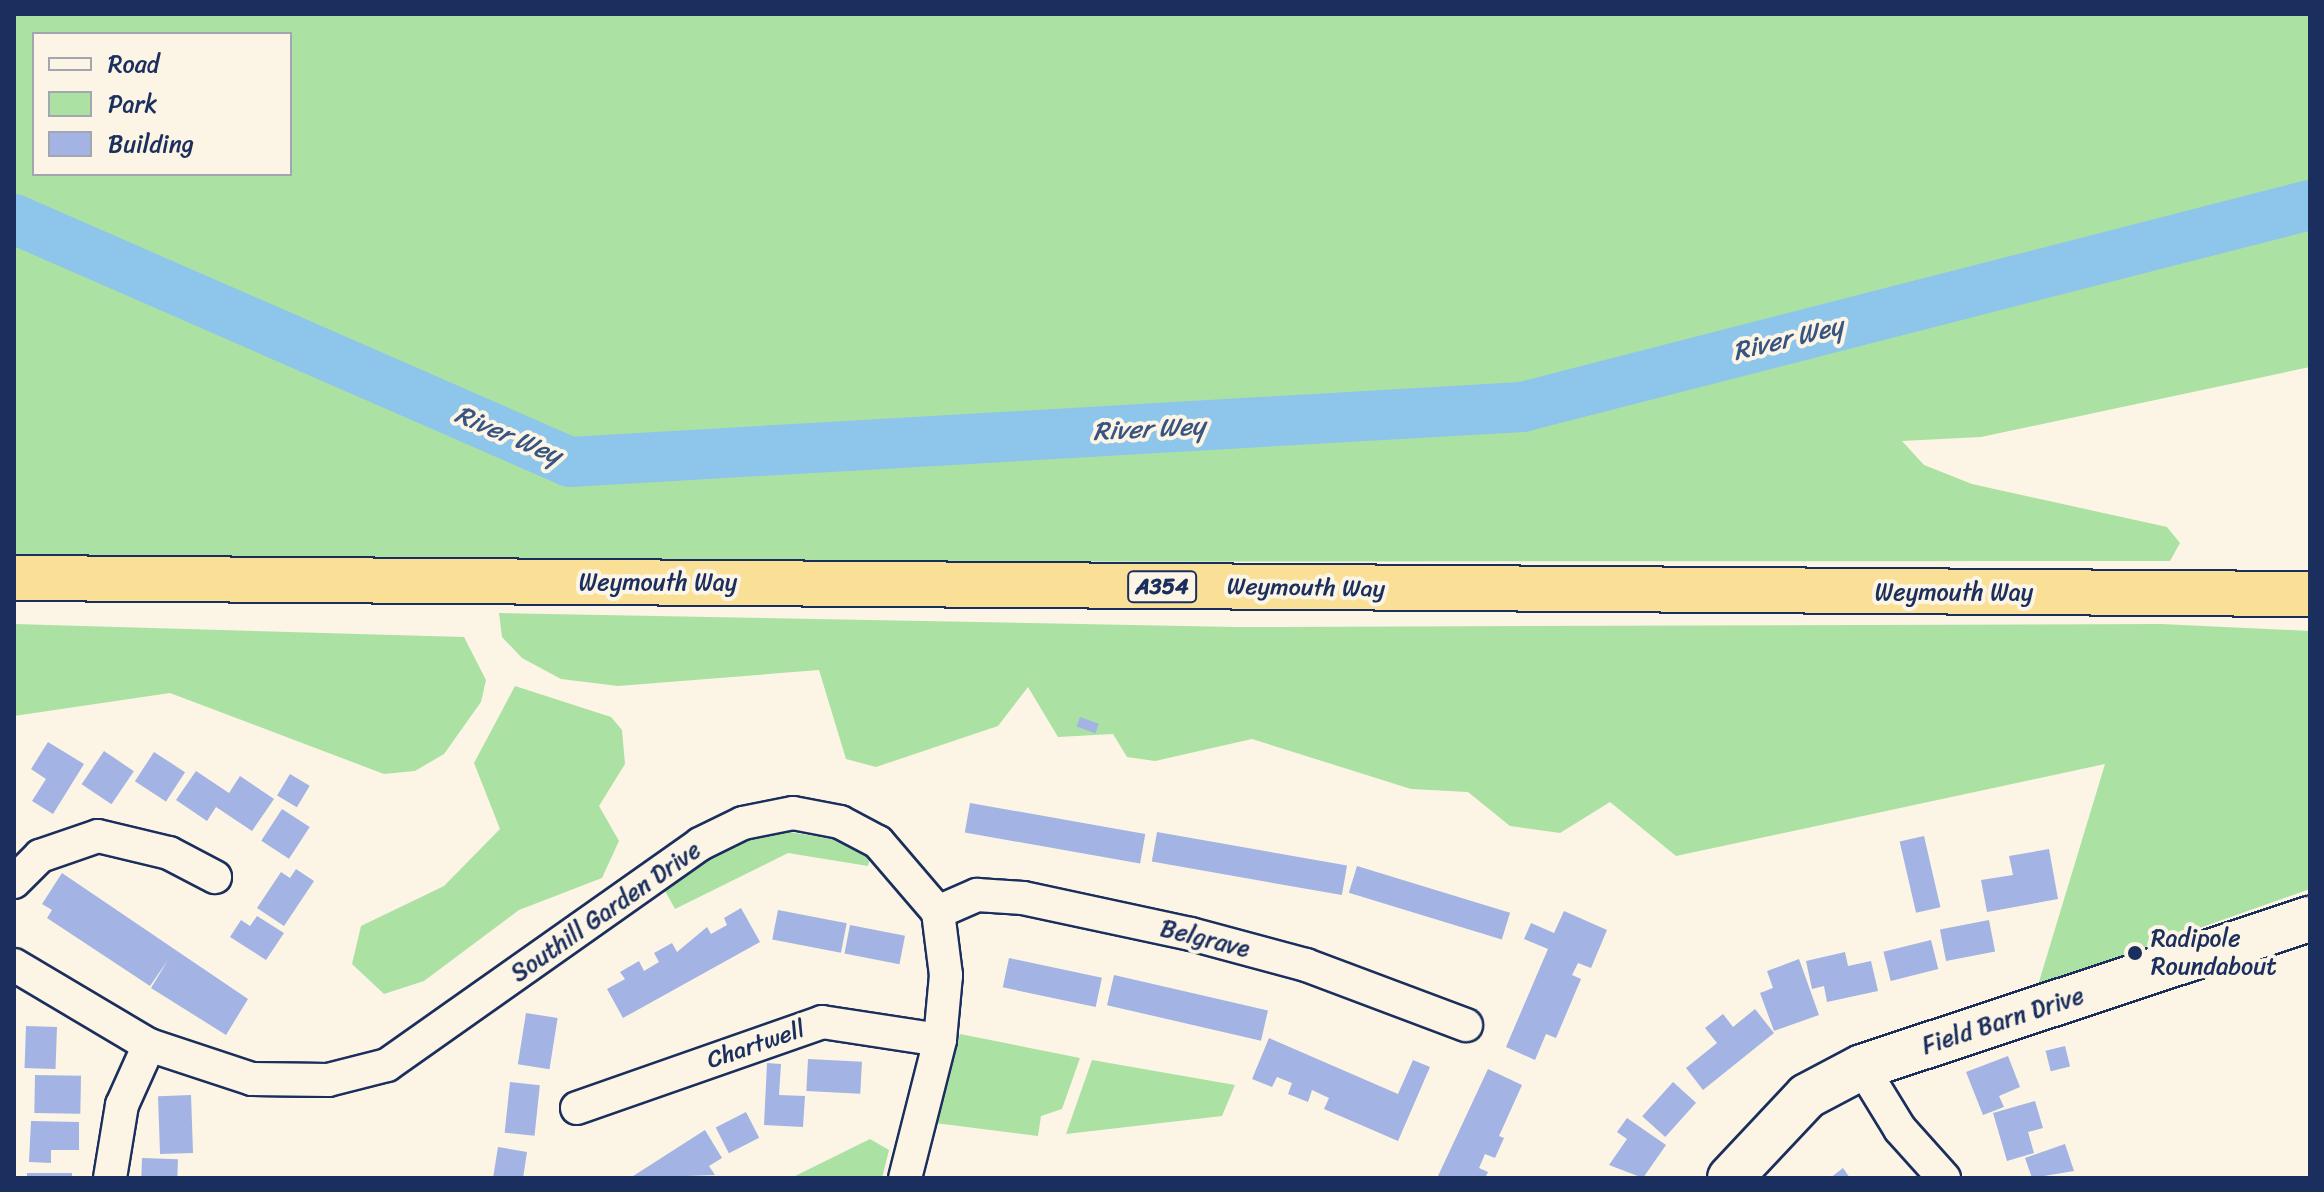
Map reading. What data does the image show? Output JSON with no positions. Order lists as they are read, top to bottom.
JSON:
{
  "streets": {
    "highway": ["Weymouth Way", "A354"],
    "street": [
      "Southill Garden Drive",
      "Belgrave",
      "Field Barn Drive",
      "Chartwell"
    ]
  },
  "crossings": [
    ["Southill Garden Drive", "Belgrave"]
  ],
  "water": ["River Wey"],
  "places": ["Radipole Roundabout"],
  "legend": ["Road", "Park", "Building"]
}
